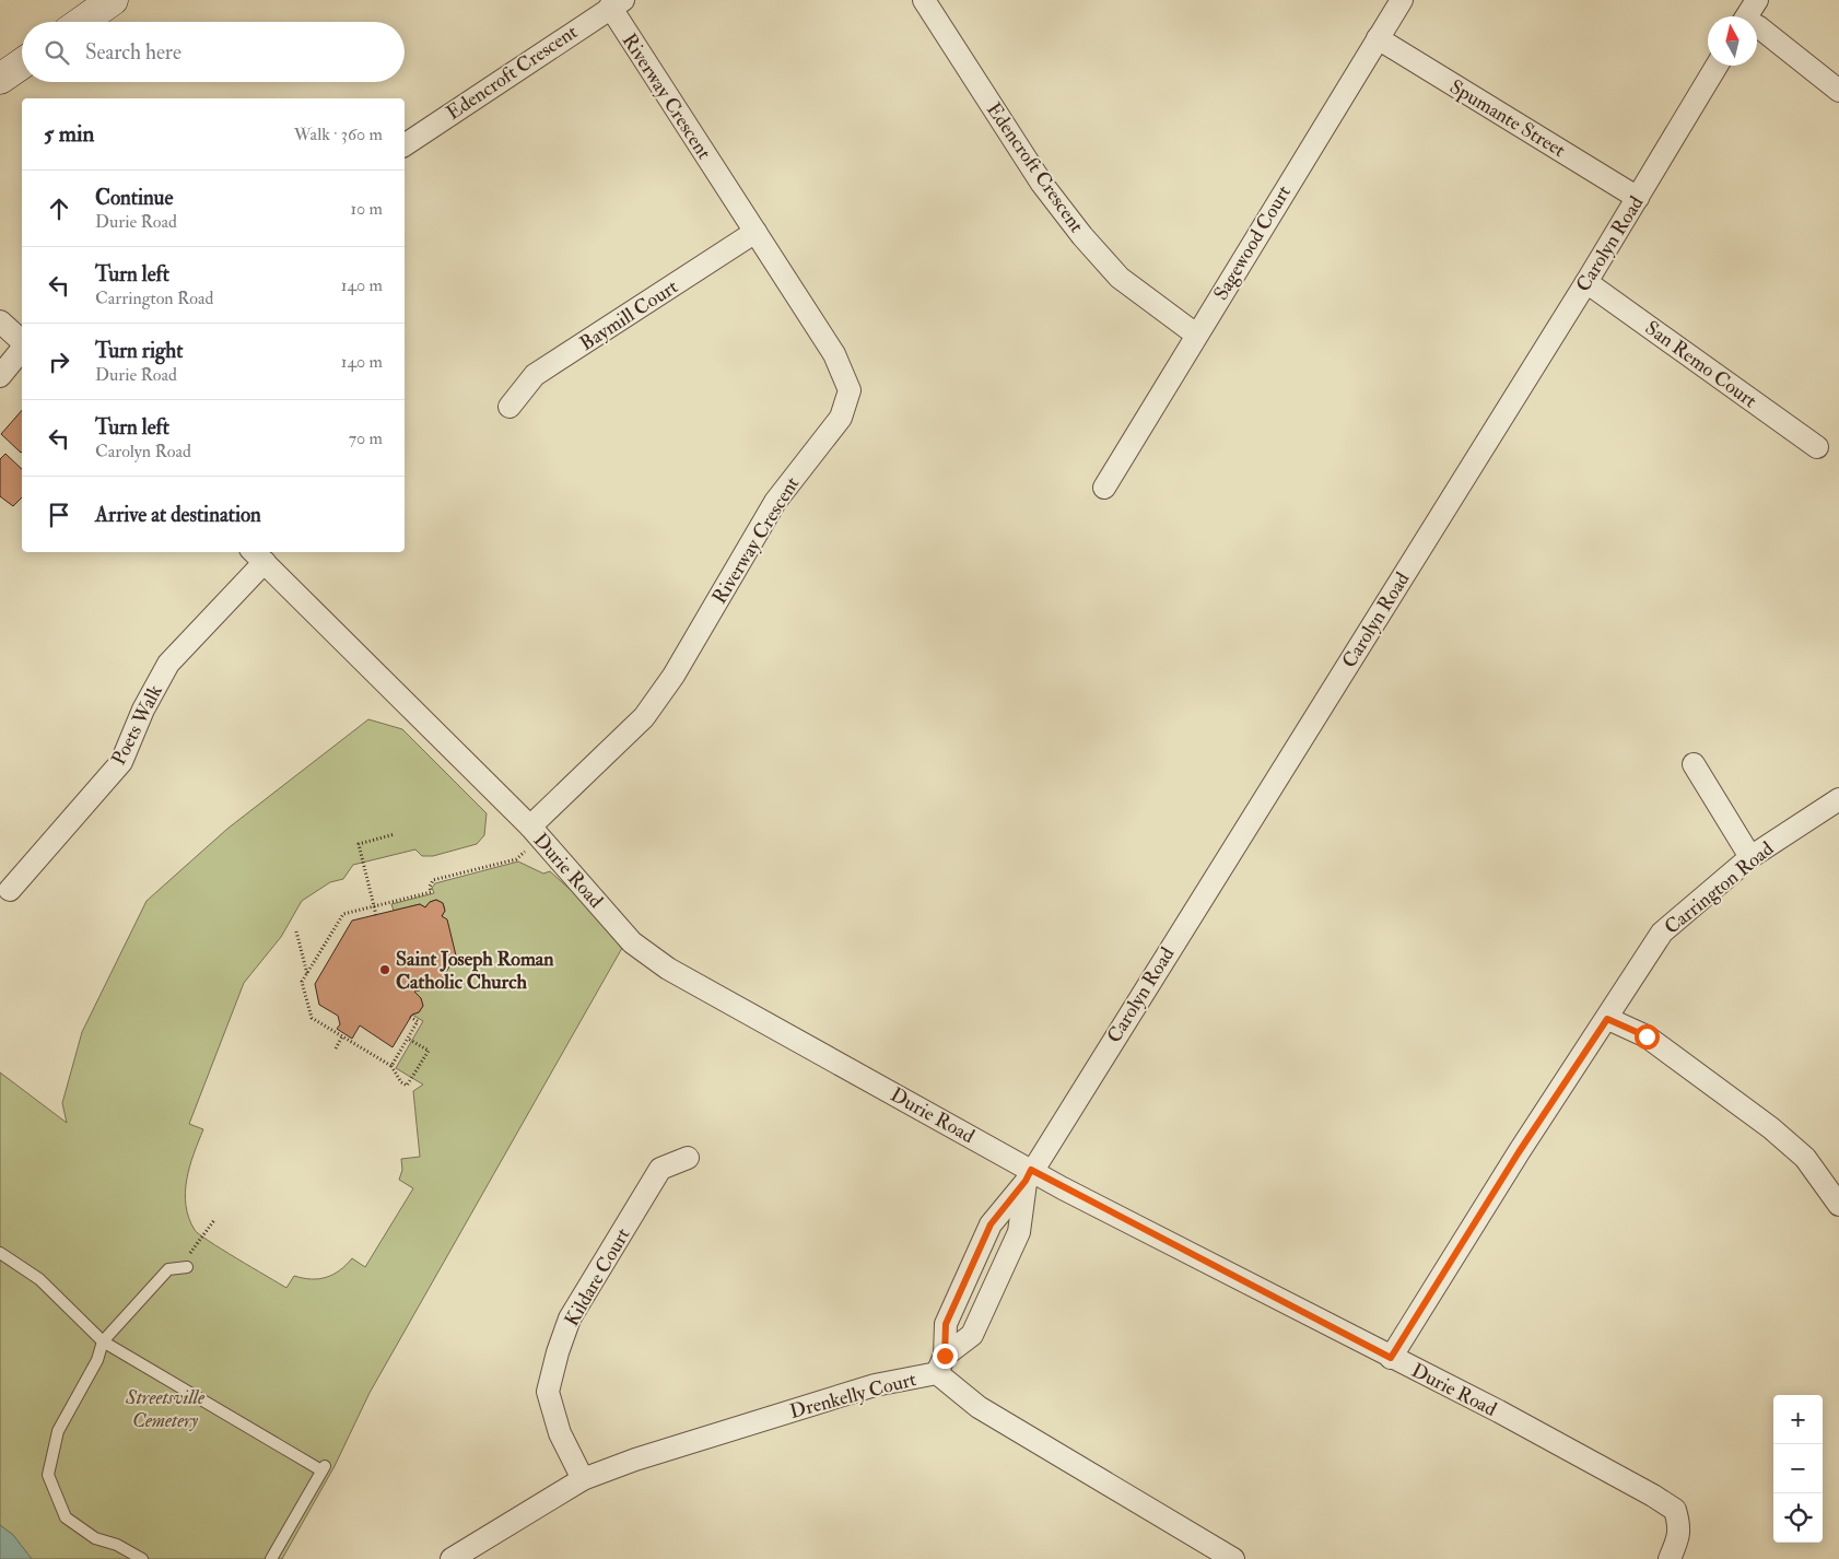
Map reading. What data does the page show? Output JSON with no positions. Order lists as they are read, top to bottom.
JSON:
{
  "streets": {
    "street": [
      "Edencroft Crescent",
      "Riverway Crescent",
      "Spumante Street",
      "Sagewood Court",
      "Carolyn Road",
      "Baymill Court",
      "San Remo Court",
      "Poets Walk",
      "Durie Road",
      "Carrington Road",
      "Kildare Court",
      "Drenkelly Court"
    ]
  },
  "crossings": [
    ["Edencroft Crescent", "Riverway Crescent"],
    ["Edencroft Crescent", "Sagewood Court"],
    ["Riverway Crescent", "Baymill Court"],
    ["Riverway Crescent", "Durie Road"],
    ["Spumante Street", "Sagewood Court"],
    ["Spumante Street", "Carolyn Road"],
    ["Carolyn Road", "San Remo Court"],
    ["Carolyn Road", "Durie Road"],
    ["Carolyn Road", "Drenkelly Court"],
    ["Poets Walk", "Durie Road"],
    ["Durie Road", "Carrington Road"],
    ["Kildare Court", "Drenkelly Court"]
  ],
  "parks": ["Streetsville Cemetery"],
  "places": ["Saint Joseph Roman Catholic Church"],
  "north": "top",
  "page": {
    "search": "Search here",
    "heading": ["5 min", "Walk · 360 m"],
    "list": [
      ["Continue", "Durie Road", "10 m"],
      ["Turn left", "Carrington Road", "140 m"],
      ["Turn right", "Durie Road", "140 m"],
      ["Turn left", "Carolyn Road", "70 m"],
      "Arrive at destination"
    ],
    "map_buttons": ["+", "−"]
  }
}
